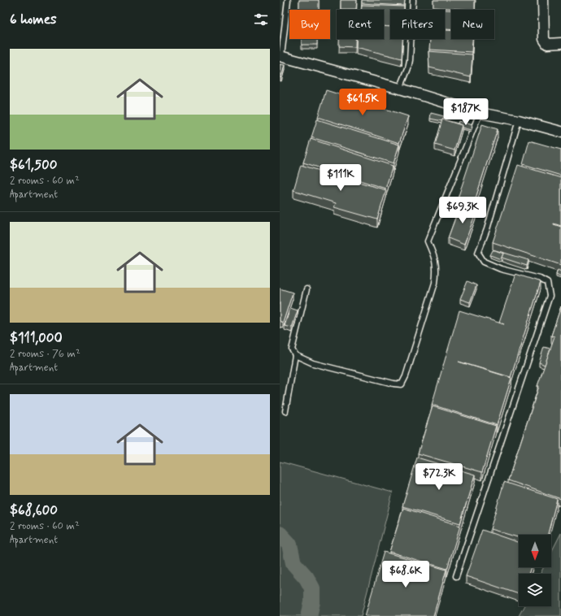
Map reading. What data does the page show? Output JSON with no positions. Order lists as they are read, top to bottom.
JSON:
{
  "north": "bottom",
  "page": {
    "heading": "6 homes",
    "chip": [
      "Buy",
      "Rent",
      "Filters",
      "New"
    ],
    "list": [
      {
        "name": "$61,500",
        "note": "2 rooms · 60 m² · Apartment"
      },
      {
        "name": "$111,000",
        "note": "2 rooms · 76 m² · Apartment"
      },
      {
        "name": "$68,600",
        "note": "2 rooms · 60 m² · Apartment"
      }
    ],
    "price": [
      "$61.5K",
      "$187K",
      "$111K",
      "$69.3K",
      "$72.3K",
      "$68.6K"
    ]
  }
}
